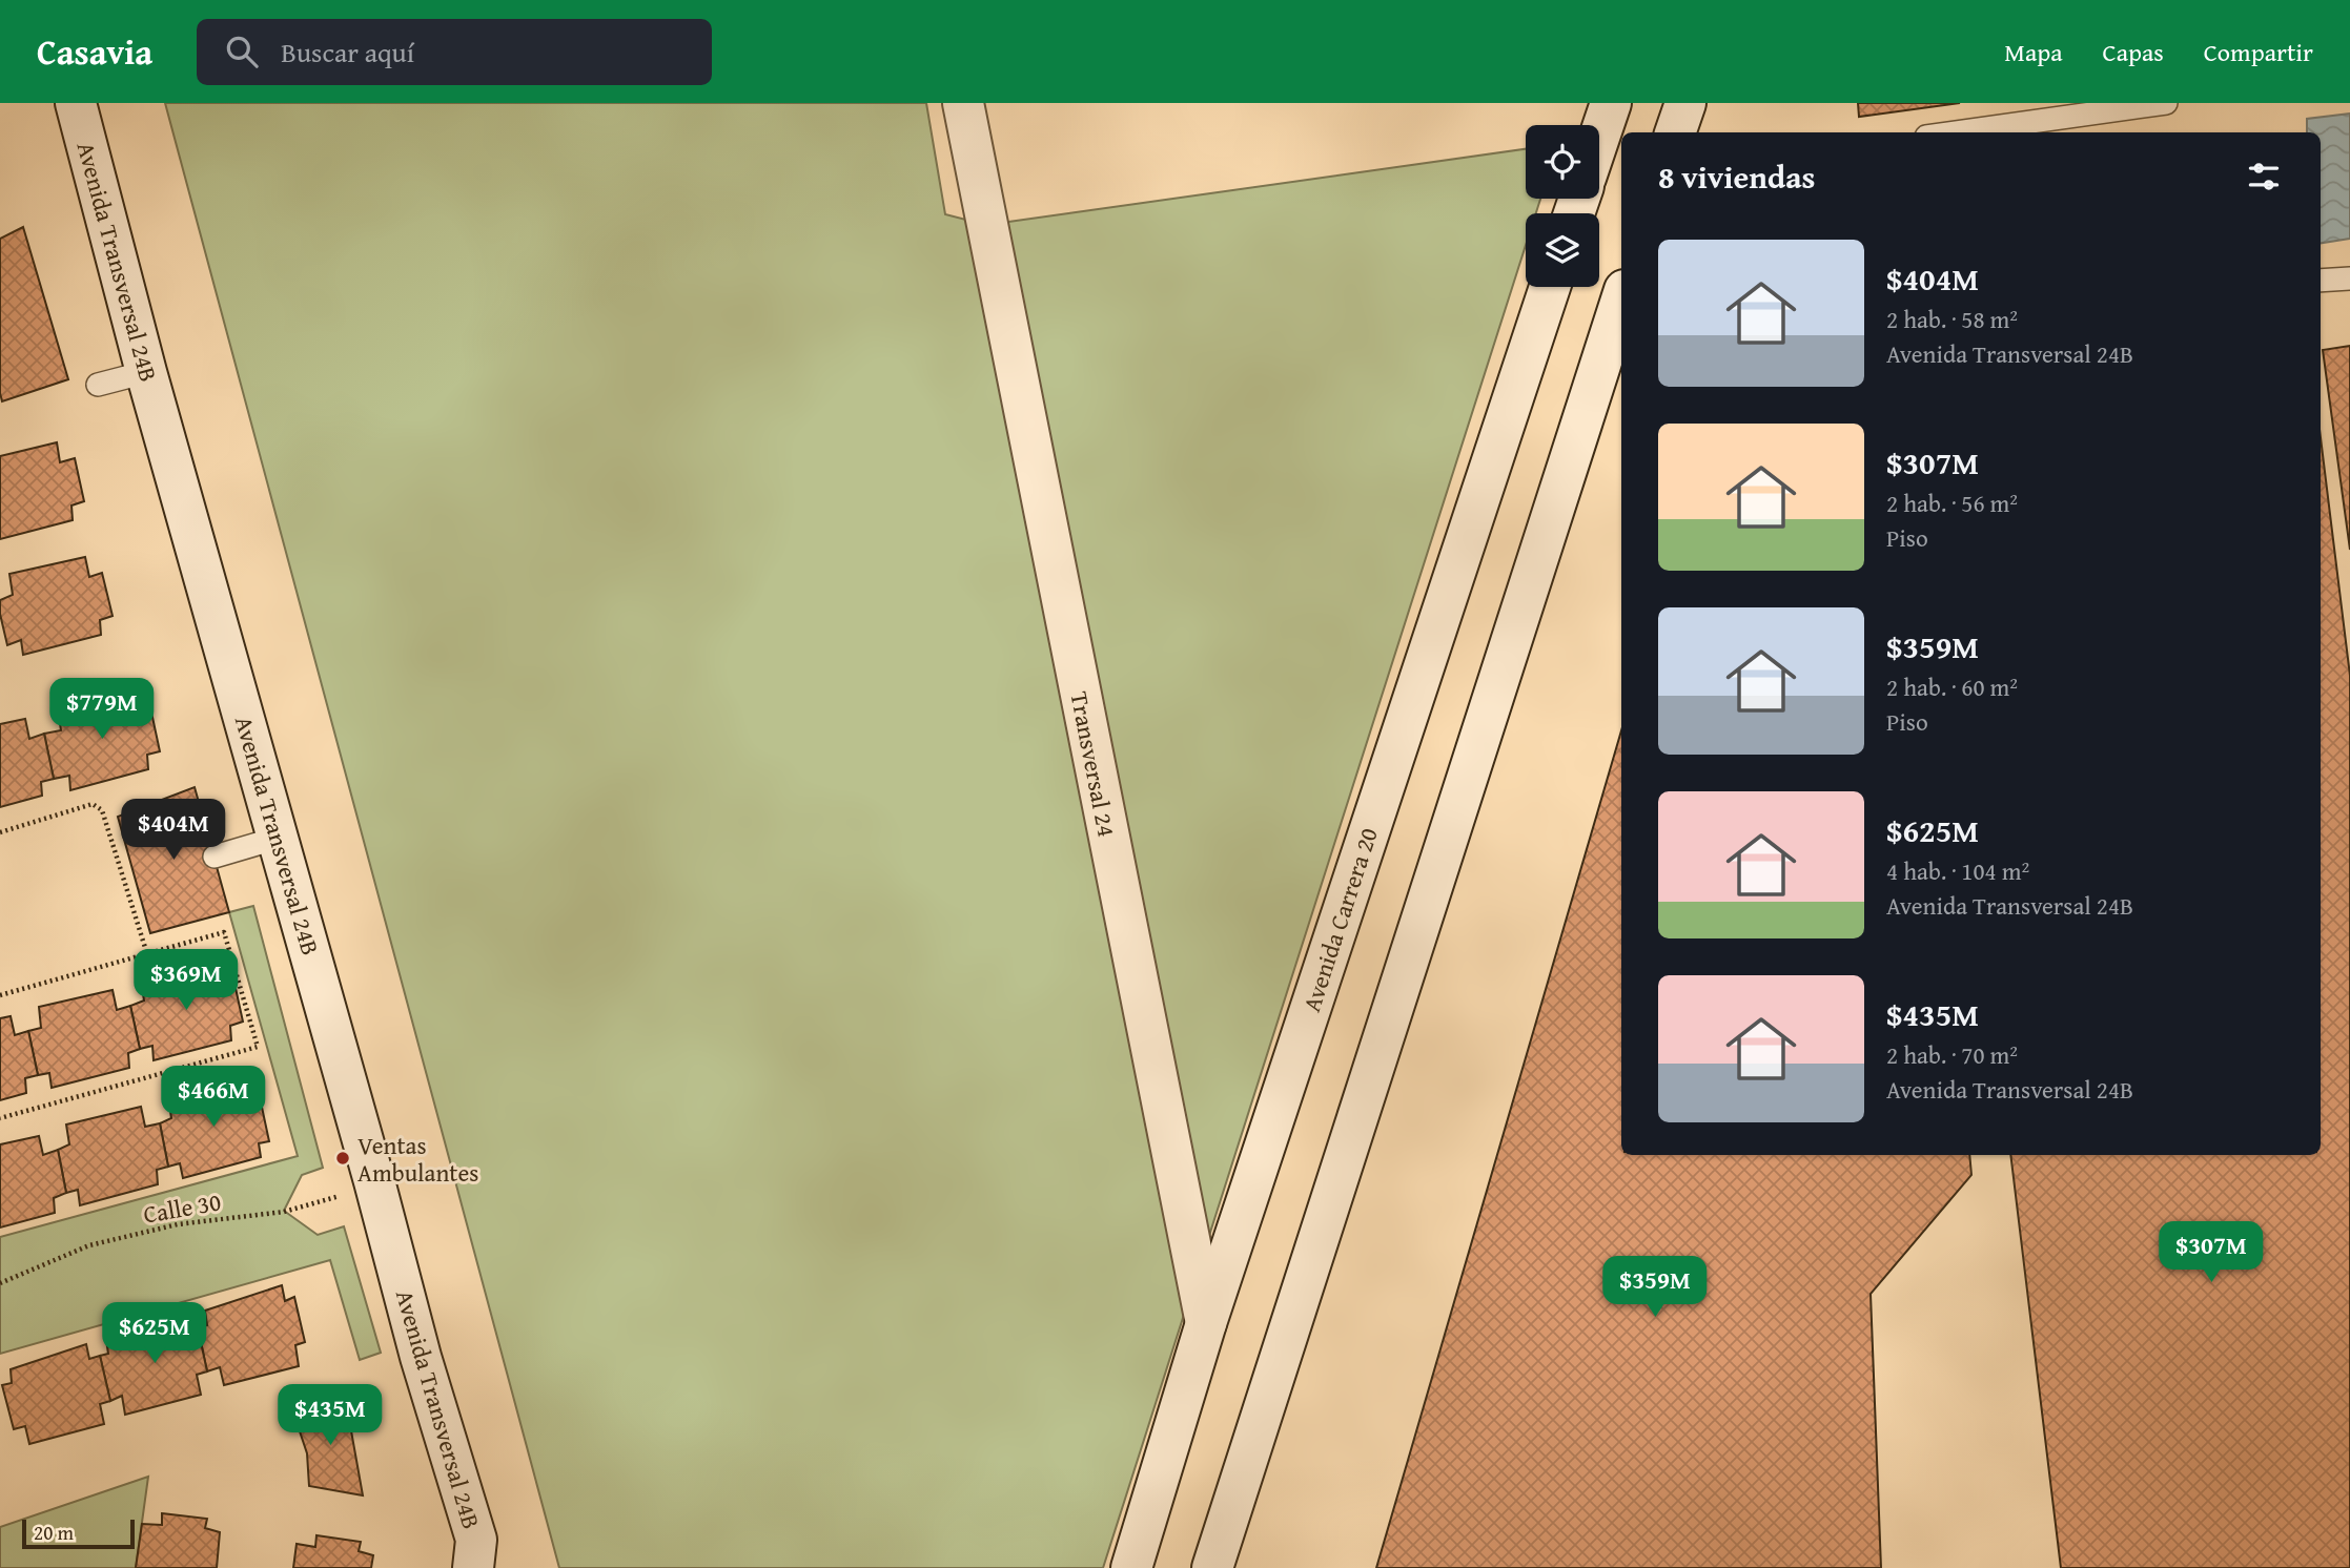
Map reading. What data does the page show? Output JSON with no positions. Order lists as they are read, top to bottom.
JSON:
{
  "streets": {
    "street": ["Avenida Transversal 24B", "Transversal 24", "Avenida Carrera 20"],
    "path": ["Calle 30"]
  },
  "crossings": [
    ["Avenida Transversal 24B", "Calle 30"],
    ["Transversal 24", "Avenida Carrera 20"]
  ],
  "places": ["Ventas Ambulantes"],
  "scale_bar": "20 m",
  "page": {
    "header": "Casavia",
    "search": "Buscar aquí",
    "nav": ["Mapa", "Capas", "Compartir"],
    "heading": "8 viviendas",
    "list": [
      {
        "name": "$404M",
        "note": "2 hab. · 58 m² · Avenida Transversal 24B"
      },
      {
        "name": "$307M",
        "note": "2 hab. · 56 m² · Piso"
      },
      {
        "name": "$359M",
        "note": "2 hab. · 60 m² · Piso"
      },
      {
        "name": "$625M",
        "note": "4 hab. · 104 m² · Avenida Transversal 24B"
      },
      {
        "name": "$435M",
        "note": "2 hab. · 70 m² · Avenida Transversal 24B"
      }
    ],
    "price": [
      "$779M",
      "$404M",
      "$369M",
      "$466M",
      "$307M",
      "$359M",
      "$625M",
      "$435M"
    ],
    "scale": "20 m"
  }
}
